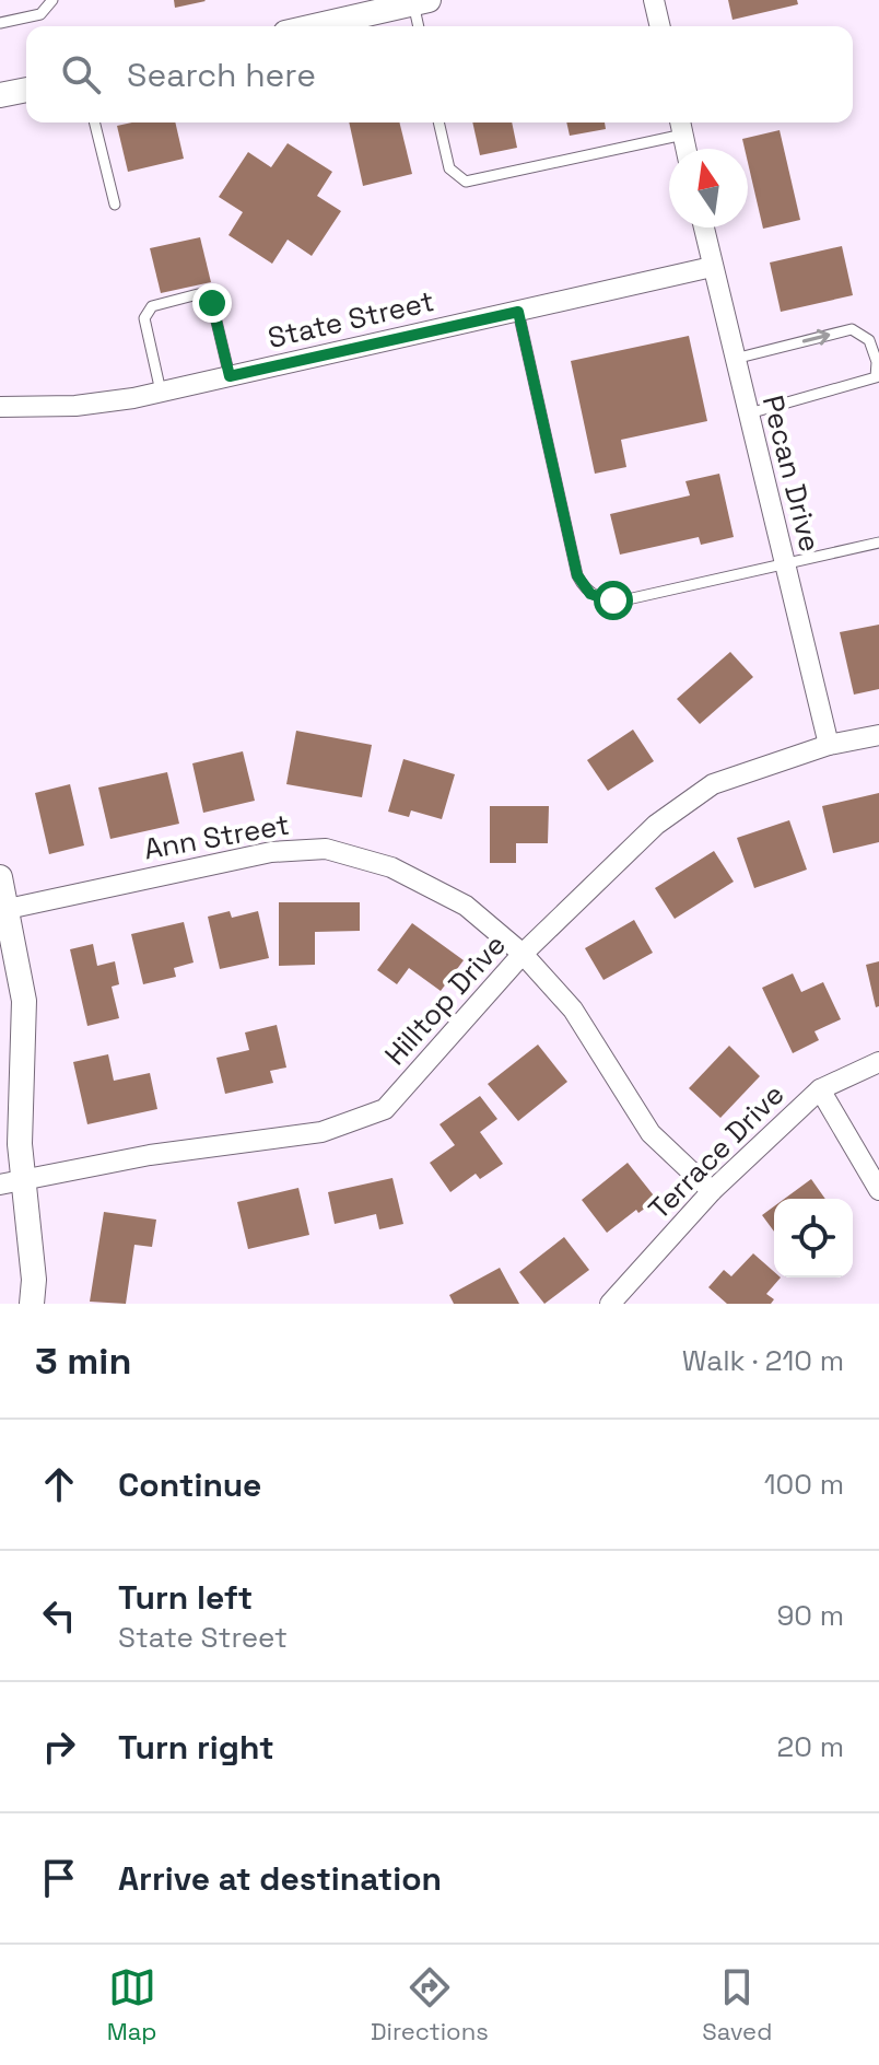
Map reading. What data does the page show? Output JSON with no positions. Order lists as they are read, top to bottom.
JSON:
{
  "streets": {
    "street": [
      "State Street",
      "Pecan Drive",
      "Ann Street",
      "Hilltop Drive",
      "Terrace Drive"
    ]
  },
  "crossings": [
    ["State Street", "Pecan Drive"],
    ["Pecan Drive", "Hilltop Drive"],
    ["Ann Street", "Hilltop Drive"],
    ["Ann Street", "Terrace Drive"]
  ],
  "north": "top",
  "page": {
    "search": "Search here",
    "heading": ["3 min", "Walk · 210 m"],
    "list": [
      ["Continue", "100 m"],
      ["Turn left", "State Street", "90 m"],
      ["Turn right", "20 m"],
      "Arrive at destination"
    ],
    "nav": ["Map", "Directions", "Saved"]
  }
}
